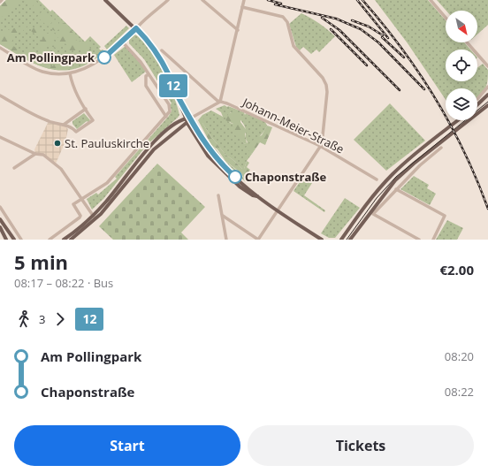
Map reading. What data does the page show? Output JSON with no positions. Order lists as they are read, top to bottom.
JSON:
{
  "streets": {
    "street": ["Johann-Meier-Straße"]
  },
  "places": ["Am Pollingpark", "St. Pauluskirche", "Chaponstraße"],
  "lines": ["bus line 12"],
  "north": "bottom right",
  "page": {
    "on_map": "12",
    "heading": ["5 min", "08:17 – 08:22 · Bus", "€2.00"],
    "legs": ["3", "12"],
    "list": [
      {
        "name": "Am Pollingpark",
        "value": "08:20"
      },
      {
        "name": "Chaponstraße",
        "value": "08:22"
      }
    ],
    "buttons": ["Start", "Tickets"]
  }
}
